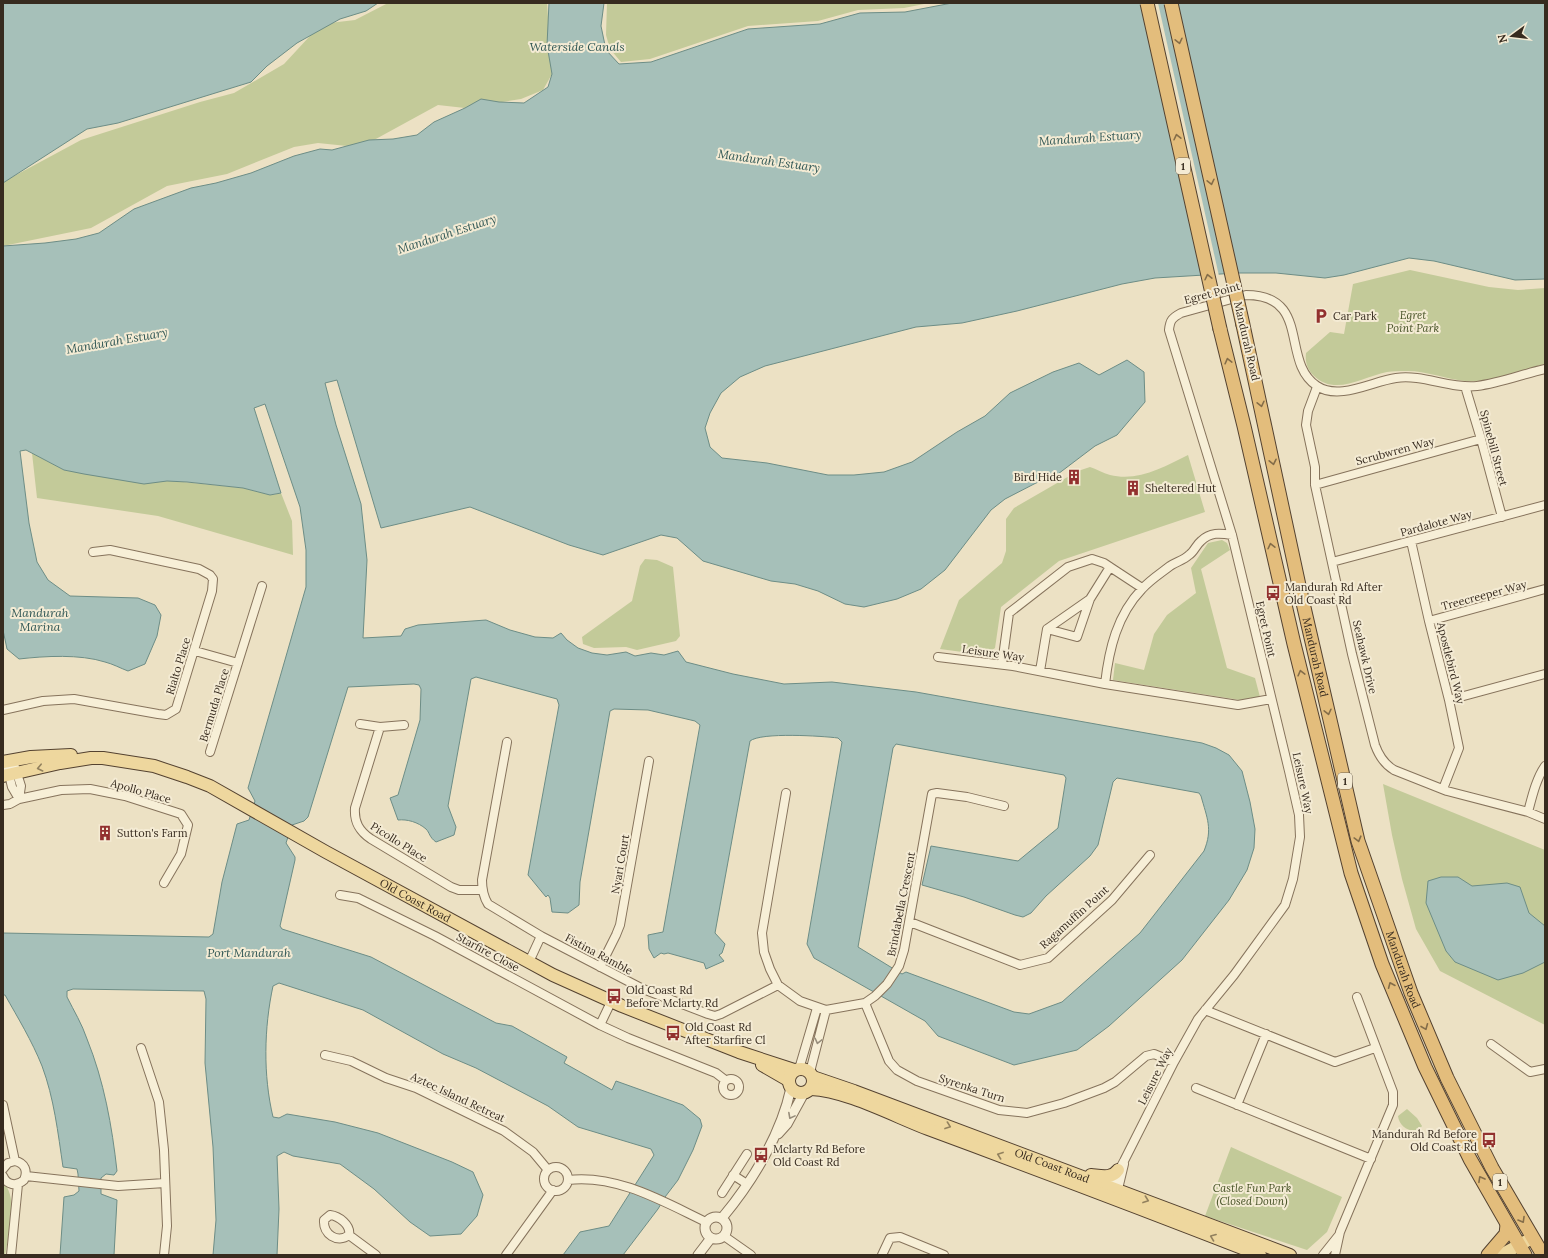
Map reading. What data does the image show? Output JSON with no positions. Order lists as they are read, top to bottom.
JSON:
{
  "streets": {
    "highway": ["1", "Mandurah Road"],
    "main road": ["Old Coast Road"],
    "street": [
      "Egret Point",
      "Spinebill Street",
      "Scrubwren Way",
      "Pardalote Way",
      "Treecreeper Way",
      "Leisure Way",
      "Seahawk Drive",
      "Apostlebird Way",
      "Rialto Place",
      "Bermuda Place",
      "Apollo Place",
      "Picollo Place",
      "Nyari Court",
      "Brindabella Crescent",
      "Ragamuffin Point",
      "Starfire Close",
      "Fistina Ramble",
      "Syrenka Turn",
      "Aztec Island Retreat"
    ]
  },
  "crossings": [
    ["1", "Mandurah Road"],
    ["Egret Point", "Leisure Way"],
    ["Egret Point", "Seahawk Drive"],
    ["Spinebill Street", "Scrubwren Way"],
    ["Spinebill Street", "Pardalote Way"],
    ["Scrubwren Way", "Seahawk Drive"],
    ["Pardalote Way", "Seahawk Drive"],
    ["Pardalote Way", "Apostlebird Way"],
    ["Treecreeper Way", "Apostlebird Way"],
    ["Leisure Way", "Old Coast Road"],
    ["Leisure Way", "Syrenka Turn"],
    ["Seahawk Drive", "Apostlebird Way"],
    ["Rialto Place", "Bermuda Place"],
    ["Picollo Place", "Fistina Ramble"],
    ["Nyari Court", "Fistina Ramble"],
    ["Brindabella Crescent", "Ragamuffin Point"],
    ["Brindabella Crescent", "Syrenka Turn"]
  ],
  "water": [
    "Waterside Canals",
    "Mandurah Estuary",
    "Mandurah Marina",
    "Port Mandurah"
  ],
  "parks": ["Egret Point Park", "Castle Fun Park (Closed Down)"],
  "places": {
    "parking": ["Car Park"],
    "building": ["Bird Hide", "Sheltered Hut", "Sutton's Farm"],
    "bus stop": [
      "Mandurah Rd After Old Coast Rd",
      "Old Coast Rd Before Mclarty Rd",
      "Old Coast Rd After Starfire Cl",
      "Mandurah Rd Before Old Coast Rd",
      "Mclarty Rd Before Old Coast Rd"
    ]
  },
  "north": "left"
}
